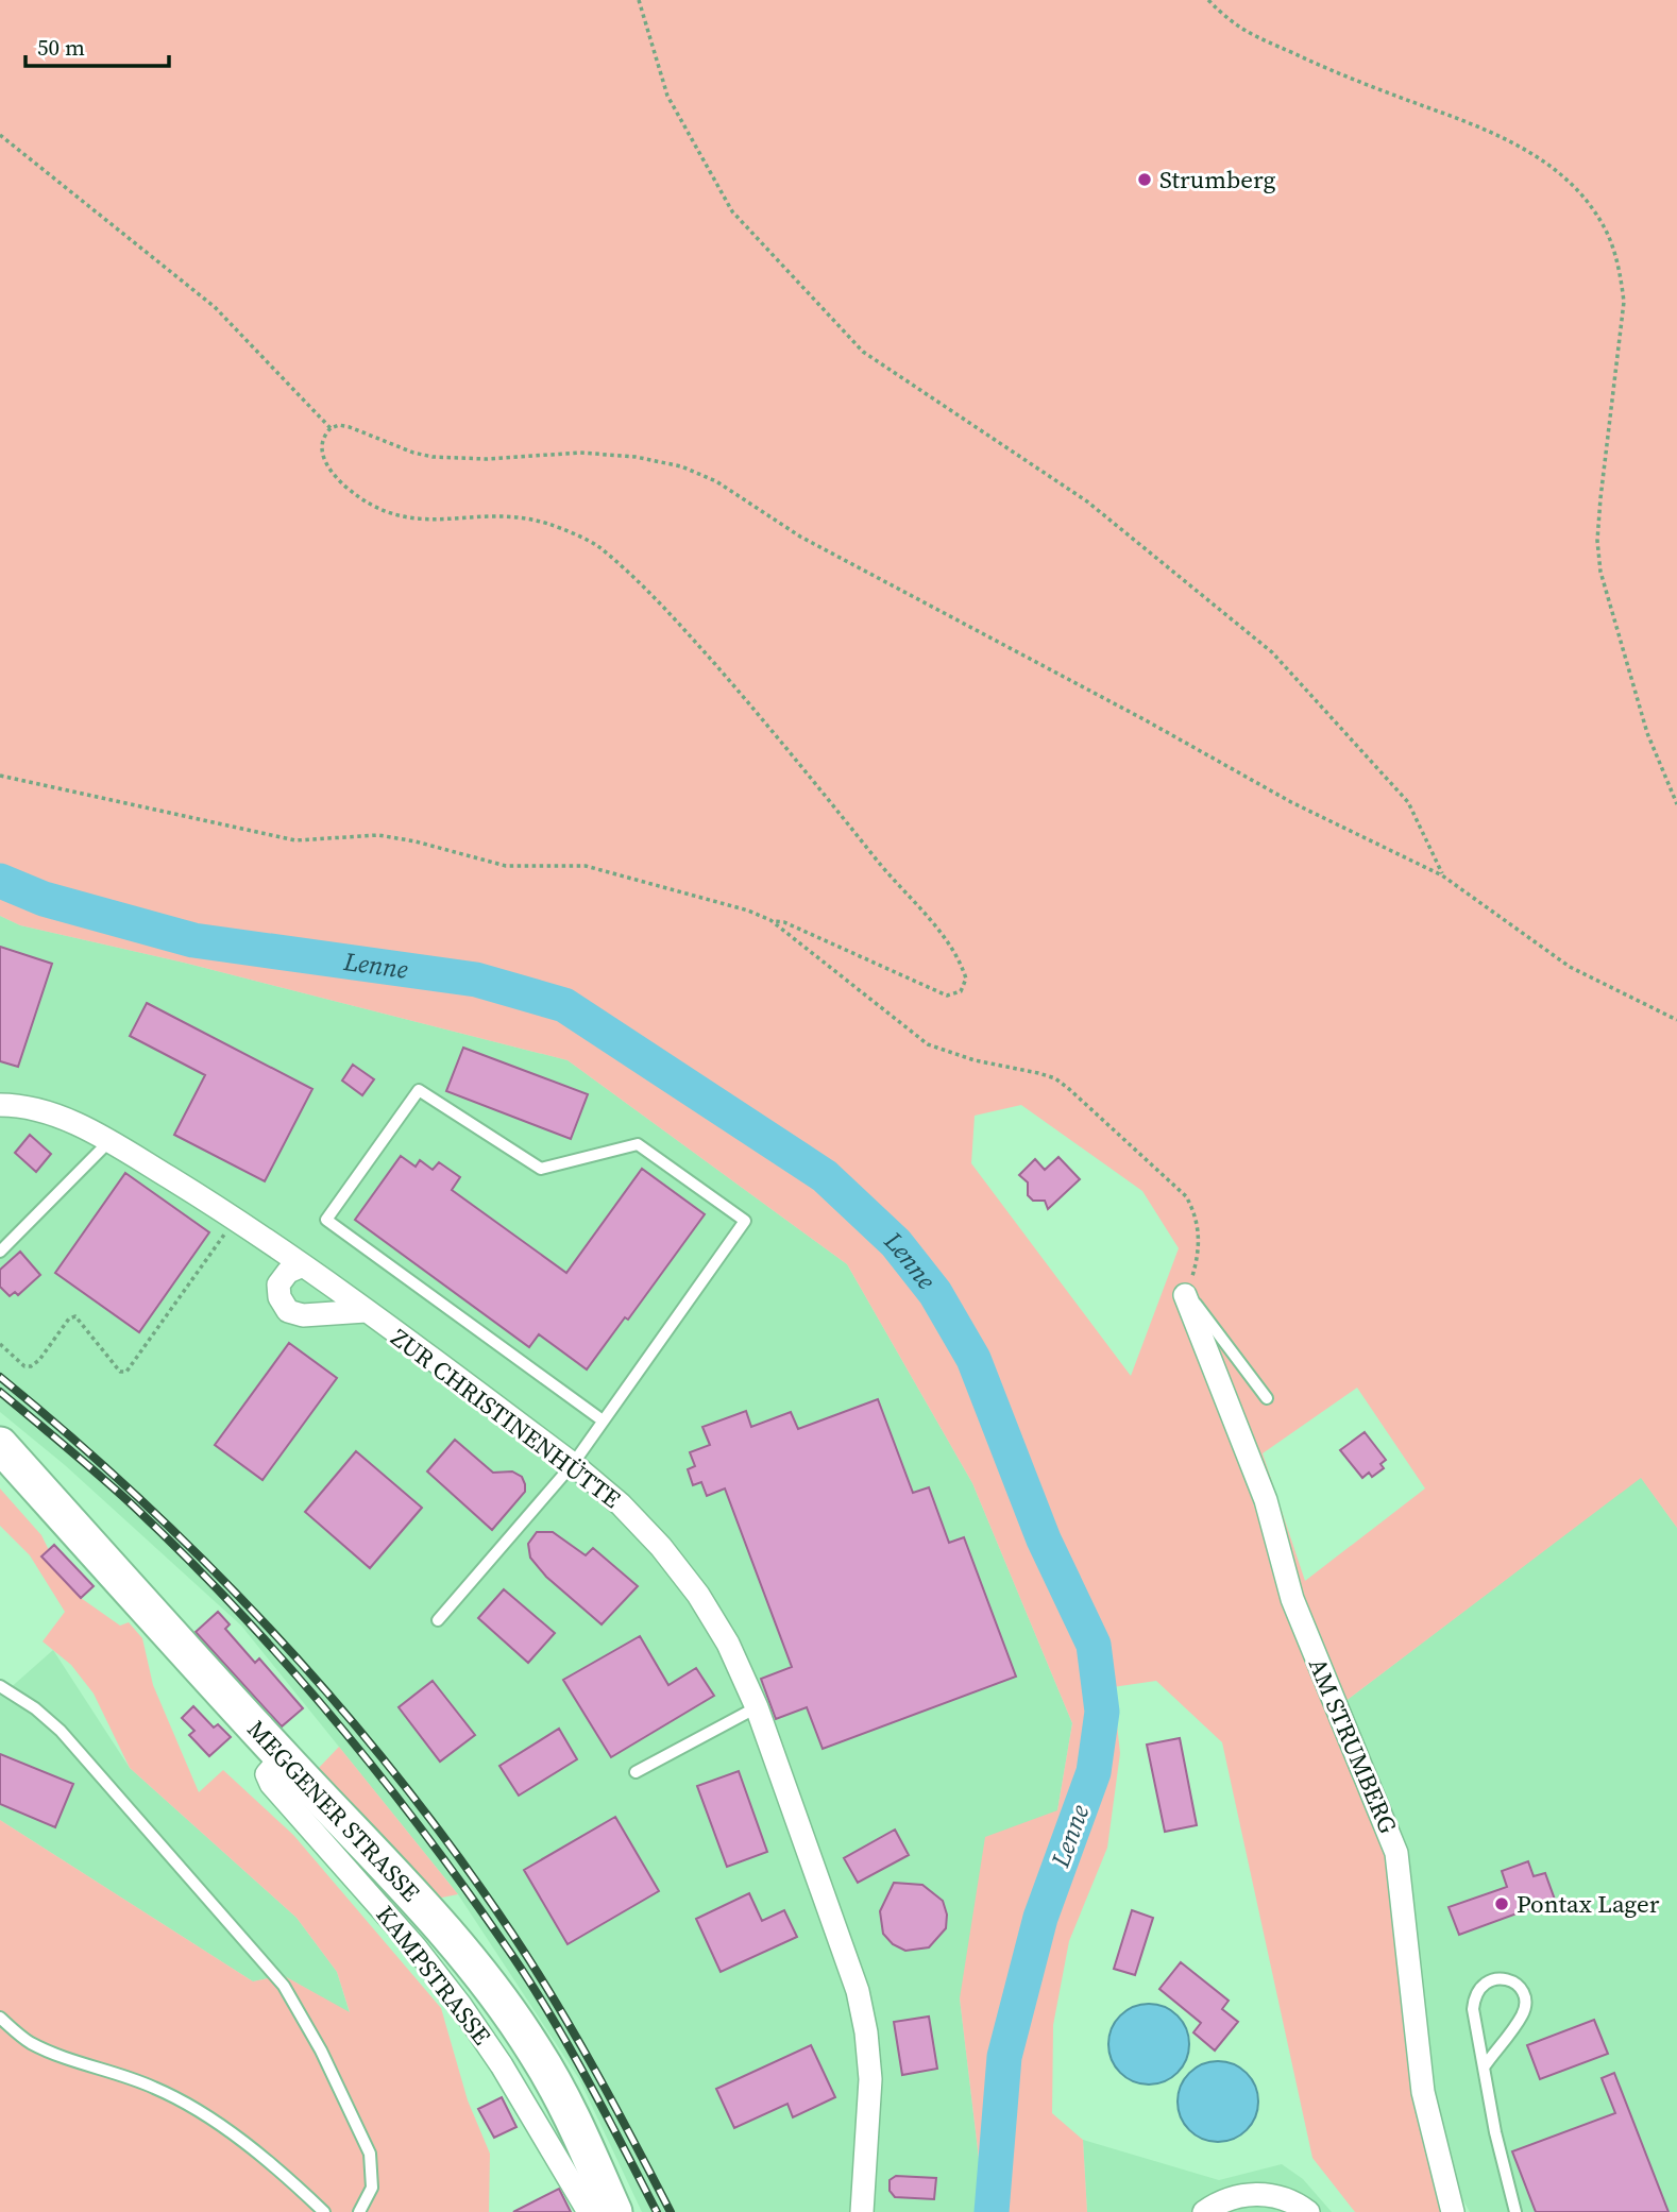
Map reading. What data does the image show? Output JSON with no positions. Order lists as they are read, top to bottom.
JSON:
{
  "streets": {
    "main road": ["MEGGENER STRASSE"],
    "street": ["ZUR CHRISTINENHÜTTE", "AM STRUMBERG", "KAMPSTRASSE"]
  },
  "crossings": [
    ["MEGGENER STRASSE", "KAMPSTRASSE"]
  ],
  "water": ["Lenne"],
  "places": ["Strumberg", "Pontax Lager"],
  "scale_bar": "50 m"
}
